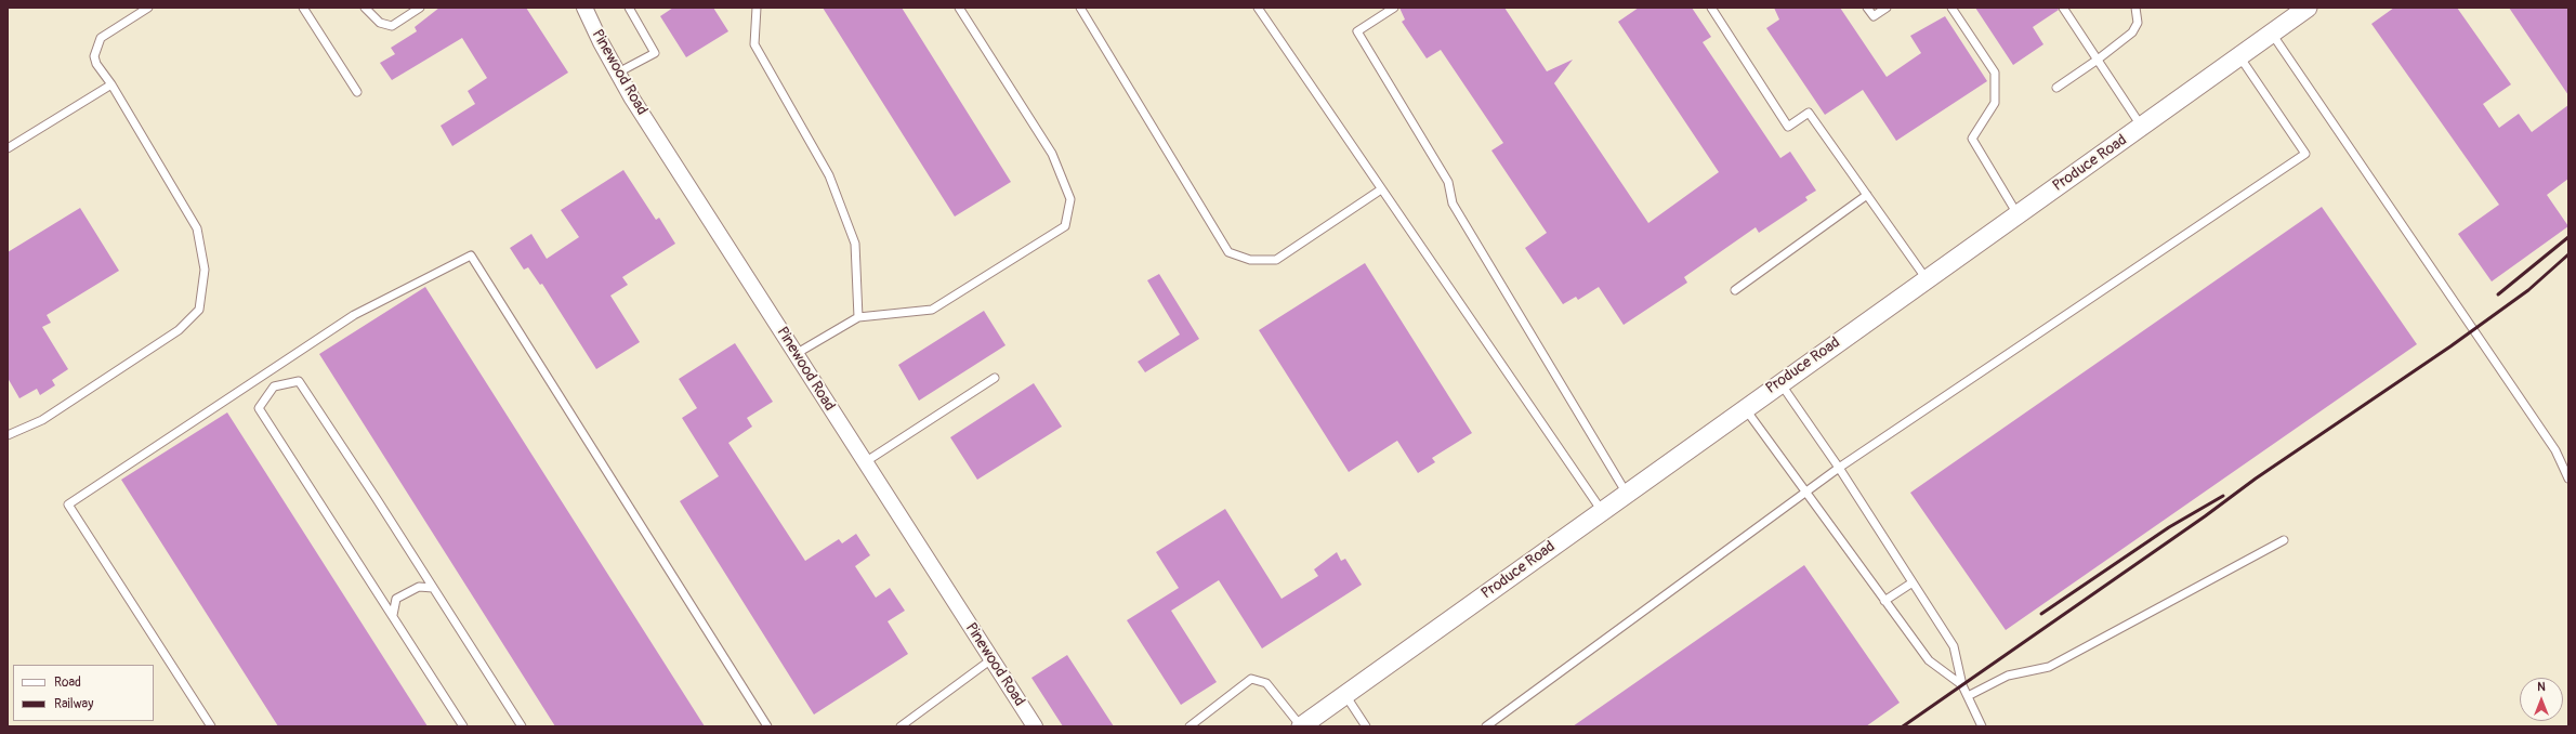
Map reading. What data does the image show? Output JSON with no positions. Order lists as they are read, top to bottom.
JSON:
{
  "streets": {
    "street": ["Pinewood Road", "Produce Road"]
  },
  "legend": ["Road", "Railway"],
  "north": "top"
}
